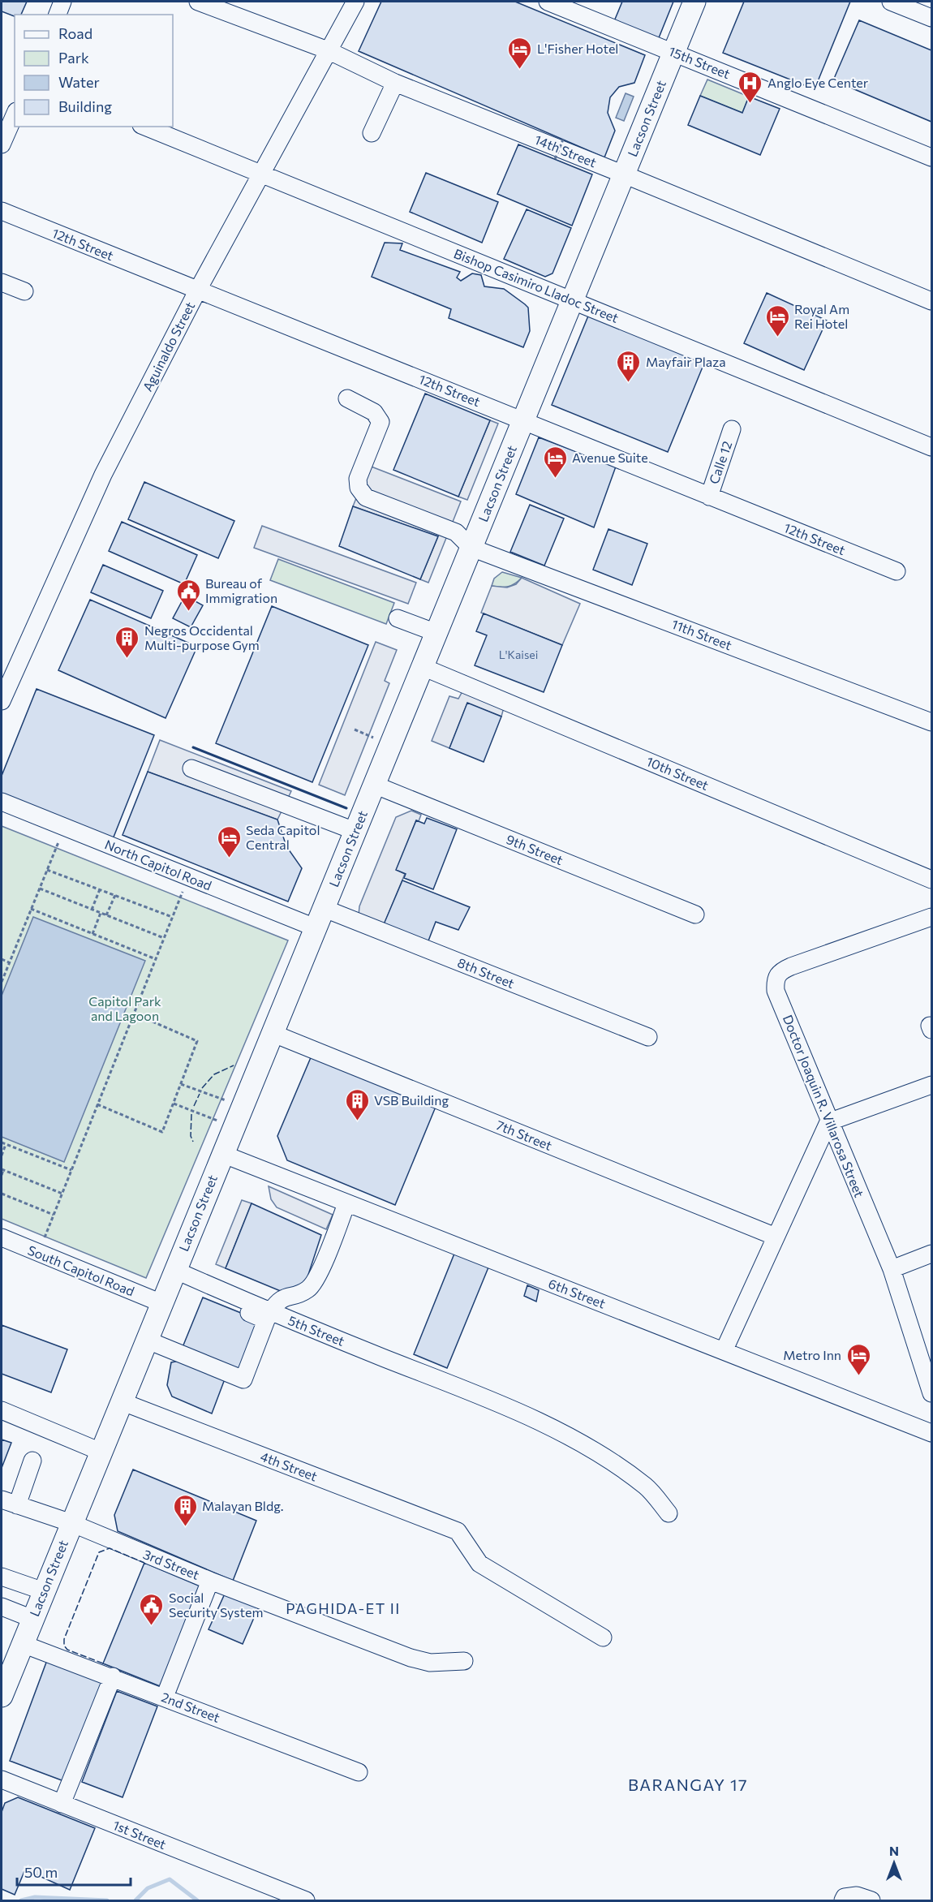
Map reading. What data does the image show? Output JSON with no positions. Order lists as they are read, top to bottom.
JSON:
{
  "streets": {
    "main road": ["Lacson Street"],
    "street": [
      "15th Street",
      "14th Street",
      "12th Street",
      "Bishop Casimiro Lladoc Street",
      "Aguinaldo Street",
      "Calle 12",
      "11th Street",
      "10th Street",
      "9th Street",
      "North Capitol Road",
      "8th Street",
      "Doctor Joaquin R. Villarosa Street",
      "7th Street",
      "South Capitol Road",
      "6th Street",
      "5th Street",
      "4th Street",
      "3rd Street",
      "2nd Street",
      "1st Street"
    ]
  },
  "crossings": [
    ["15th Street", "Lacson Street"],
    ["Lacson Street", "14th Street"],
    ["Lacson Street", "12th Street"],
    ["Lacson Street", "Bishop Casimiro Lladoc Street"],
    ["Lacson Street", "11th Street"],
    ["Lacson Street", "10th Street"],
    ["Lacson Street", "9th Street"],
    ["Lacson Street", "North Capitol Road"],
    ["Lacson Street", "8th Street"],
    ["Lacson Street", "7th Street"],
    ["Lacson Street", "South Capitol Road"],
    ["Lacson Street", "6th Street"],
    ["Lacson Street", "5th Street"],
    ["Lacson Street", "4th Street"],
    ["Lacson Street", "3rd Street"],
    ["Lacson Street", "2nd Street"],
    ["14th Street", "Aguinaldo Street"],
    ["12th Street", "Aguinaldo Street"],
    ["12th Street", "Calle 12"],
    ["Bishop Casimiro Lladoc Street", "Aguinaldo Street"],
    ["North Capitol Road", "8th Street"]
  ],
  "districts": ["PAGHIDA-ET II", "BARANGAY 17"],
  "parks": ["Capitol Park and Lagoon"],
  "places": {
    "hotel": [
      "L'Fisher Hotel",
      "Royal Am Rei Hotel",
      "Avenue Suite",
      "Seda Capitol Central",
      "Metro Inn"
    ],
    "hospital": ["Anglo Eye Center"],
    "building": [
      "Mayfair Plaza",
      "Negros Occidental Multi-purpose Gym",
      "VSB Building",
      "Malayan Bldg."
    ],
    "public building": ["Bureau of Immigration", "Social Security System"]
  },
  "house_numbers": ["L'Kaisei"],
  "legend": [
    "Road",
    "Park",
    "Water",
    "Building"
  ],
  "scale_bar": "50 m",
  "north": "top"
}
